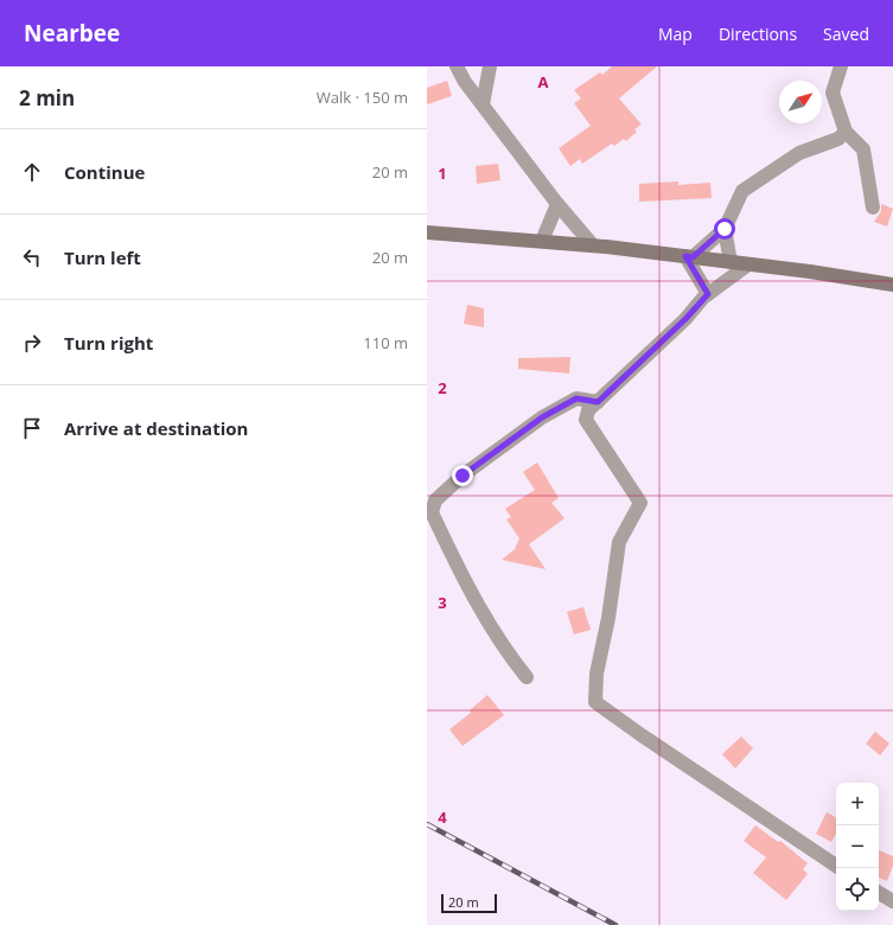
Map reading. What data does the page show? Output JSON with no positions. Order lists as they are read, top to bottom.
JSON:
{
  "scale_bar": "20 m",
  "north": "top right",
  "page": {
    "header": "Nearbee",
    "nav": ["Map", "Directions", "Saved"],
    "heading": ["2 min", "Walk · 150 m"],
    "list": [
      ["Continue", "20 m"],
      ["Turn left", "20 m"],
      ["Turn right", "110 m"],
      "Arrive at destination"
    ],
    "map_buttons": ["+", "−"],
    "scale": "20 m"
  },
  "grid": {
    "columns": ["A"],
    "rows": [
      "1",
      "2",
      "3",
      "4"
    ]
  }
}
